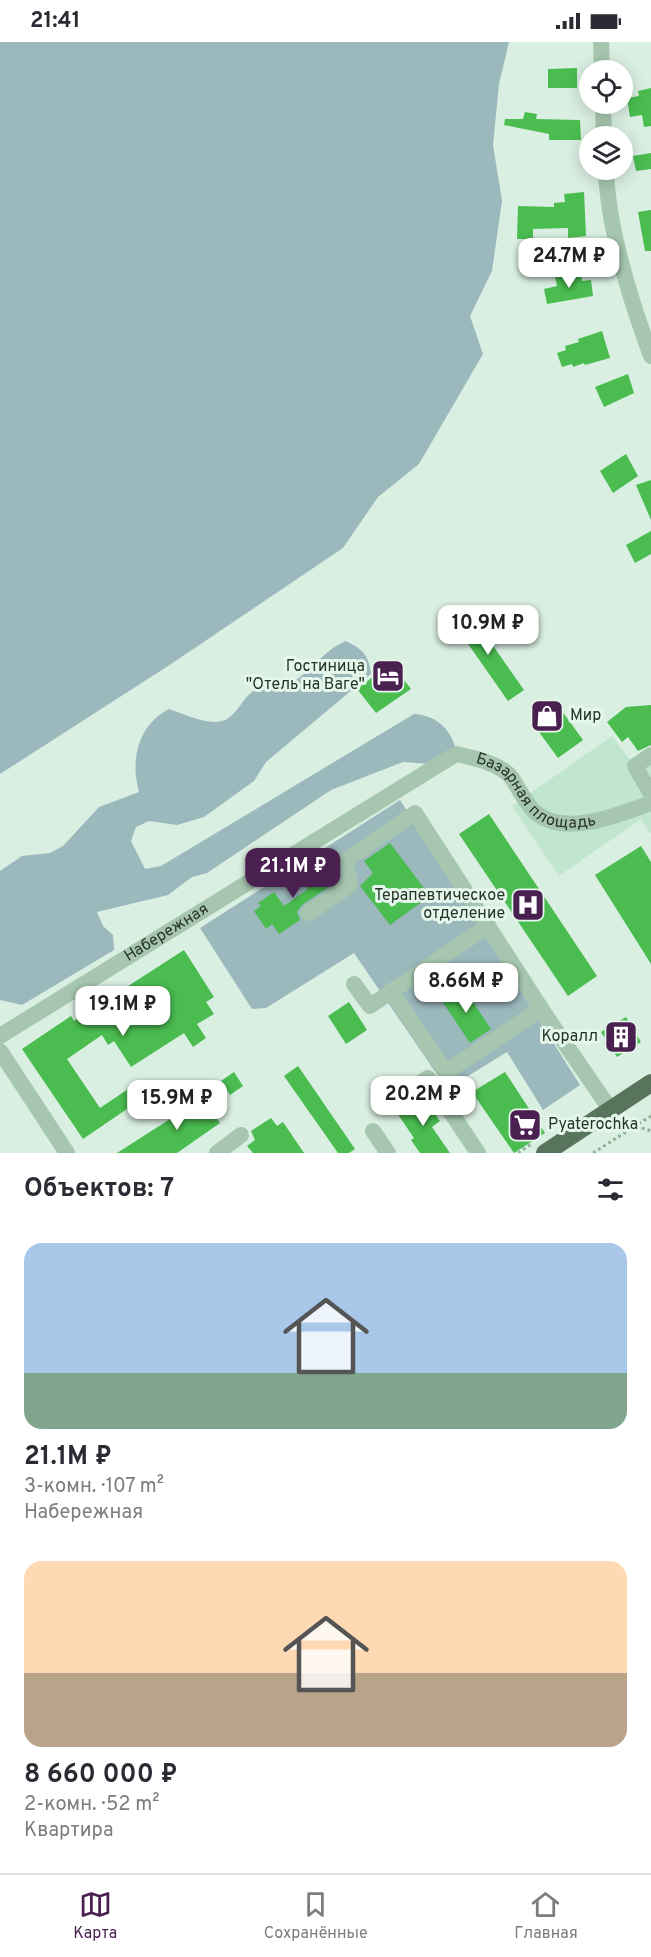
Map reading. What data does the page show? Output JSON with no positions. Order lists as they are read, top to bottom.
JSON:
{
  "streets": {
    "street": ["Базарная площадь", "Набережная"]
  },
  "crossings": [
    ["Базарная площадь", "Набережная"]
  ],
  "places": {
    "hotel": ["Гостиница \"Отель на Ваге\""],
    "shop": ["Мир"],
    "hospital": ["Терапевтическое отделение"],
    "building": ["Коралл"],
    "supermarket": ["Pyaterochka"]
  },
  "page": {
    "status": "21:41",
    "price": [
      "24.7M ₽",
      "10.9M ₽",
      "21.1M ₽",
      "8.66M ₽",
      "19.1M ₽",
      "20.2M ₽",
      "15.9M ₽"
    ],
    "heading": "Объектов: 7",
    "list": [
      {
        "name": "21.1M ₽",
        "note": "3-комн. · 107 m² · Набережная"
      },
      {
        "name": "8 660 000 ₽",
        "note": "2-комн. · 52 m² · Квартира"
      }
    ],
    "tabs": ["Карта", "Сохранённые", "Главная"]
  }
}
